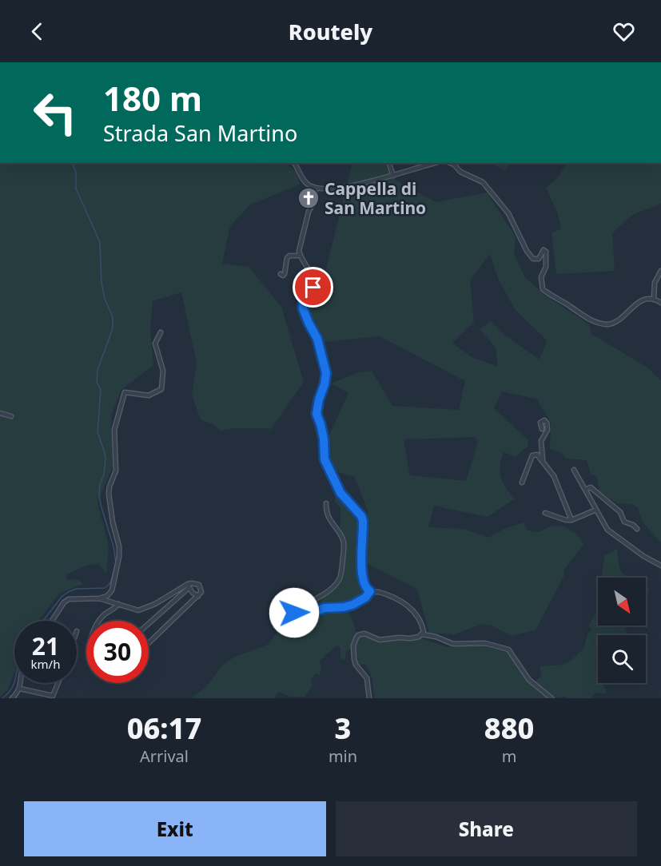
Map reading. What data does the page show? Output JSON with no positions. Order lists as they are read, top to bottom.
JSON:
{
  "places": {
    "church": ["Cappella di San Martino"]
  },
  "north": "bottom right",
  "page": {
    "header": "Routely",
    "turn": ["180 m", "Strada San Martino"],
    "speed": "21 km/h",
    "limit": "30",
    "eta": [
      "06:17",
      "Arrival",
      "3",
      "min",
      "880",
      "m"
    ],
    "buttons": ["Exit", "Share"]
  }
}
